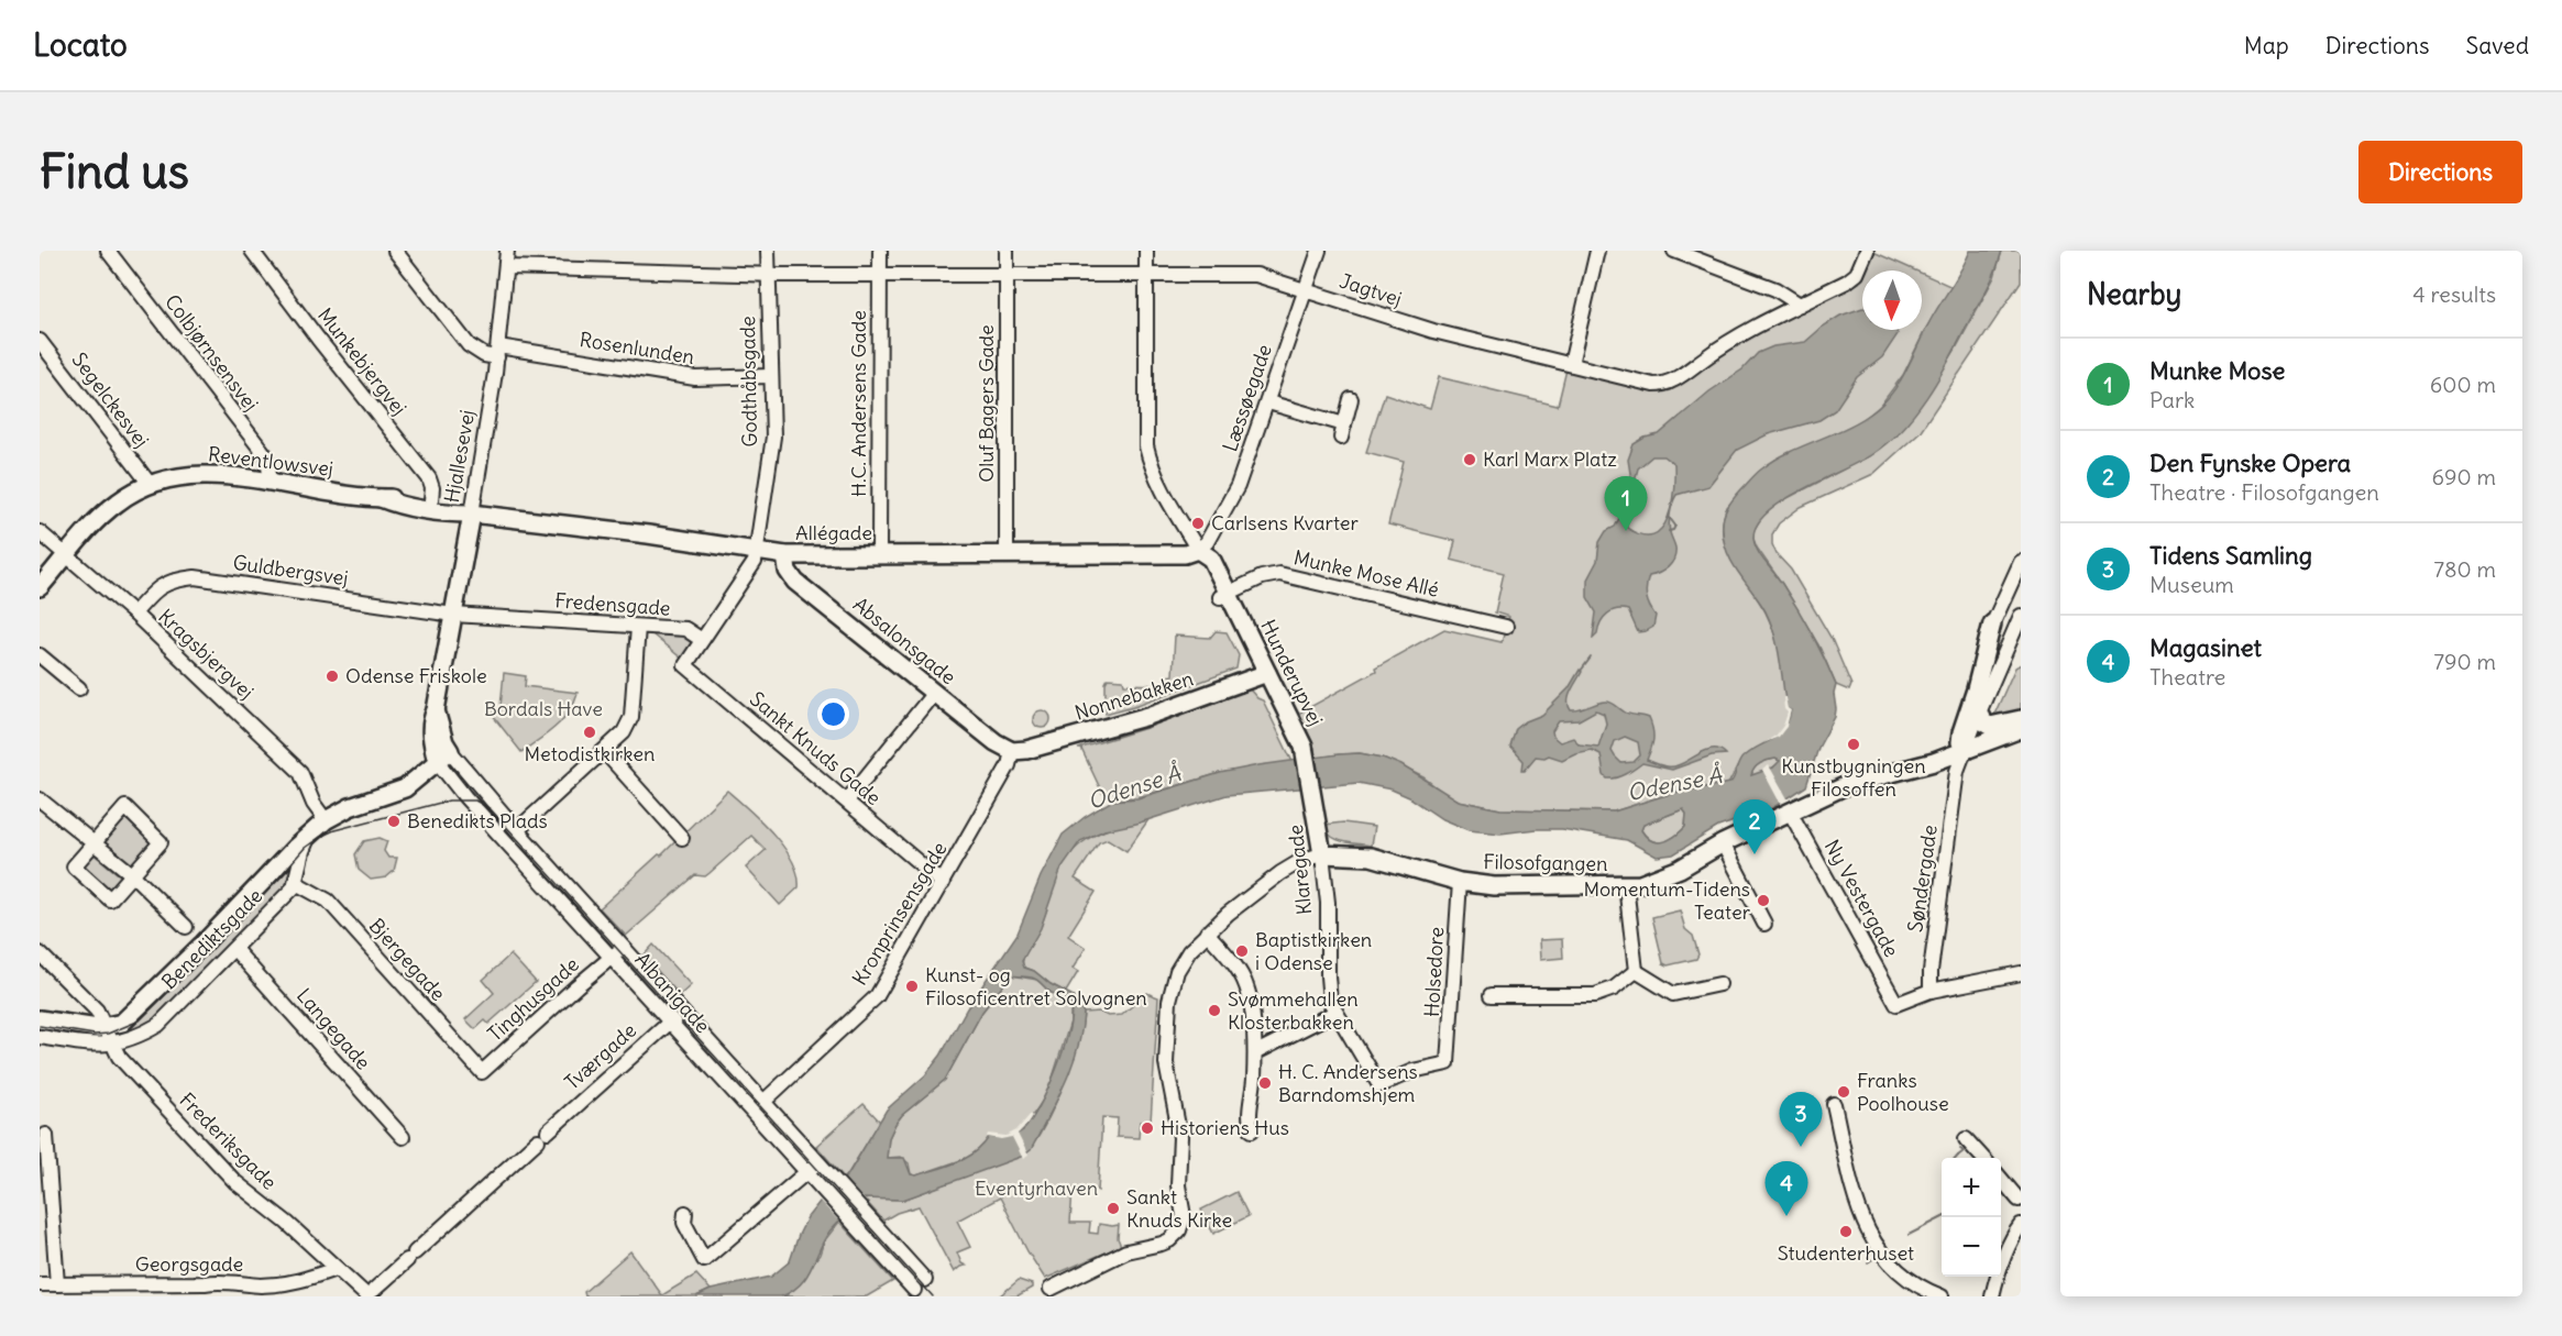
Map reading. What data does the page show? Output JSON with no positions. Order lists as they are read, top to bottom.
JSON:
{
  "streets": {
    "main road": [
      "Hjallesevej",
      "Reventlowsvej",
      "Allégade",
      "Absalonsgade",
      "Hunderupvej",
      "Nonnebakken",
      "Filosofgangen",
      "Klaregade",
      "Benediktsgade",
      "Albanigade"
    ],
    "street": [
      "Jagtvej",
      "Rosenlunden",
      "Colbjørnsensvej",
      "Munkebjergvej",
      "Godthåbsgade",
      "Læssøegade",
      "Segelckesvej",
      "H.C. Andersens Gade",
      "Oluf Bagers Gade",
      "Guldbergsvej",
      "Munke Mose Allé",
      "Fredensgade",
      "Kragsbjergvej",
      "Sankt Knuds Gade",
      "Søndergade",
      "Ny Vestergade",
      "Kronprinsensgade",
      "Bjergegade",
      "Holsedore",
      "Tinghusgade",
      "Langegade",
      "Tværgade",
      "Frederiksgade",
      "Georgsgade"
    ]
  },
  "crossings": [
    ["Jagtvej", "Godthåbsgade"],
    ["Jagtvej", "Læssøegade"],
    ["Jagtvej", "H.C. Andersens Gade"],
    ["Jagtvej", "Oluf Bagers Gade"],
    ["Jagtvej", "Hjallesevej"],
    ["Jagtvej", "Hunderupvej"],
    ["Rosenlunden", "Godthåbsgade"],
    ["Rosenlunden", "Hjallesevej"],
    ["Colbjørnsensvej", "Reventlowsvej"],
    ["Munkebjergvej", "Reventlowsvej"],
    ["Godthåbsgade", "Allégade"],
    ["Læssøegade", "Allégade"],
    ["Læssøegade", "Hunderupvej"],
    ["Segelckesvej", "Reventlowsvej"],
    ["H.C. Andersens Gade", "Allégade"],
    ["Oluf Bagers Gade", "Allégade"],
    ["Hjallesevej", "Reventlowsvej"],
    ["Hjallesevej", "Allégade"],
    ["Hjallesevej", "Guldbergsvej"],
    ["Hjallesevej", "Fredensgade"],
    ["Hjallesevej", "Albanigade"],
    ["Reventlowsvej", "Allégade"],
    ["Reventlowsvej", "Kragsbjergvej"],
    ["Allégade", "Absalonsgade"],
    ["Allégade", "Hunderupvej"],
    ["Guldbergsvej", "Fredensgade"],
    ["Guldbergsvej", "Kragsbjergvej"],
    ["Munke Mose Allé", "Hunderupvej"],
    ["Fredensgade", "Sankt Knuds Gade"],
    ["Absalonsgade", "Nonnebakken"],
    ["Absalonsgade", "Kronprinsensgade"],
    ["Kragsbjergvej", "Benediktsgade"],
    ["Hunderupvej", "Nonnebakken"],
    ["Hunderupvej", "Klaregade"],
    ["Nonnebakken", "Kronprinsensgade"],
    ["Sankt Knuds Gade", "Kronprinsensgade"],
    ["Filosofgangen", "Klaregade"],
    ["Filosofgangen", "Søndergade"],
    ["Filosofgangen", "Ny Vestergade"],
    ["Filosofgangen", "Holsedore"],
    ["Klaregade", "Holsedore"],
    ["Søndergade", "Ny Vestergade"],
    ["Kronprinsensgade", "Albanigade"],
    ["Benediktsgade", "Bjergegade"],
    ["Benediktsgade", "Albanigade"],
    ["Benediktsgade", "Langegade"],
    ["Benediktsgade", "Frederiksgade"],
    ["Bjergegade", "Tinghusgade"],
    ["Albanigade", "Tinghusgade"],
    ["Albanigade", "Tværgade"],
    ["Tværgade", "Frederiksgade"],
    ["Frederiksgade", "Georgsgade"]
  ],
  "water": ["Odense Å"],
  "parks": ["Bordals Have", "Eventyrhaven"],
  "places": [
    "Karl Marx Platz",
    "Carlsens Kvarter",
    "Odense Friskole",
    "Metodistkirken",
    "Kunstbygningen Filosoffen",
    "Benedikts Plads",
    "Momentum-Tidens Teater",
    "Baptistkirken i Odense",
    "Kunst- og Filosoficentret Solvognen",
    "Svømmehallen Klosterbakken",
    "H. C. Andersens Barndomshjem",
    "Franks Poolhouse",
    "Historiens Hus",
    "Sankt Knuds Kirke",
    "Studenterhuset"
  ],
  "north": "bottom",
  "page": {
    "header": "Locato",
    "nav": ["Map", "Directions", "Saved"],
    "buttons": "Directions",
    "title": "Find us",
    "heading": ["Nearby", "4 results"],
    "list": [
      {
        "mark": "1",
        "name": "Munke Mose",
        "note": "Park",
        "value": "600 m"
      },
      {
        "mark": "2",
        "name": "Den Fynske Opera",
        "note": "Theatre · Filosofgangen",
        "value": "690 m"
      },
      {
        "mark": "3",
        "name": "Tidens Samling",
        "note": "Museum",
        "value": "780 m"
      },
      {
        "mark": "4",
        "name": "Magasinet",
        "note": "Theatre",
        "value": "790 m"
      }
    ],
    "pins": [
      "1",
      "2",
      "3",
      "4"
    ],
    "map_buttons": ["+", "−"]
  }
}
